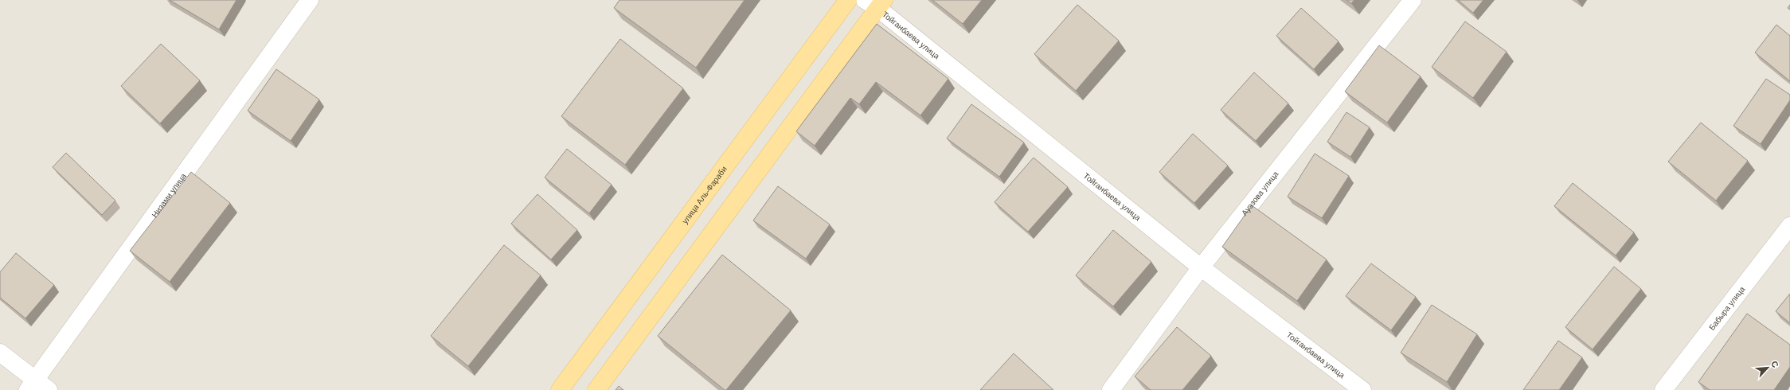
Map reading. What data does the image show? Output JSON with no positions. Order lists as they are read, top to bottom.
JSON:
{
  "streets": {
    "main road": ["улица Аль-Фараби"],
    "street": [
      "Тойганбаева улица",
      "Ауэзова улица",
      "Низами улица",
      "Бабыра улица"
    ]
  },
  "crossings": [
    ["Тойганбаева улица", "Ауэзова улица"]
  ],
  "north": "top right"
}
